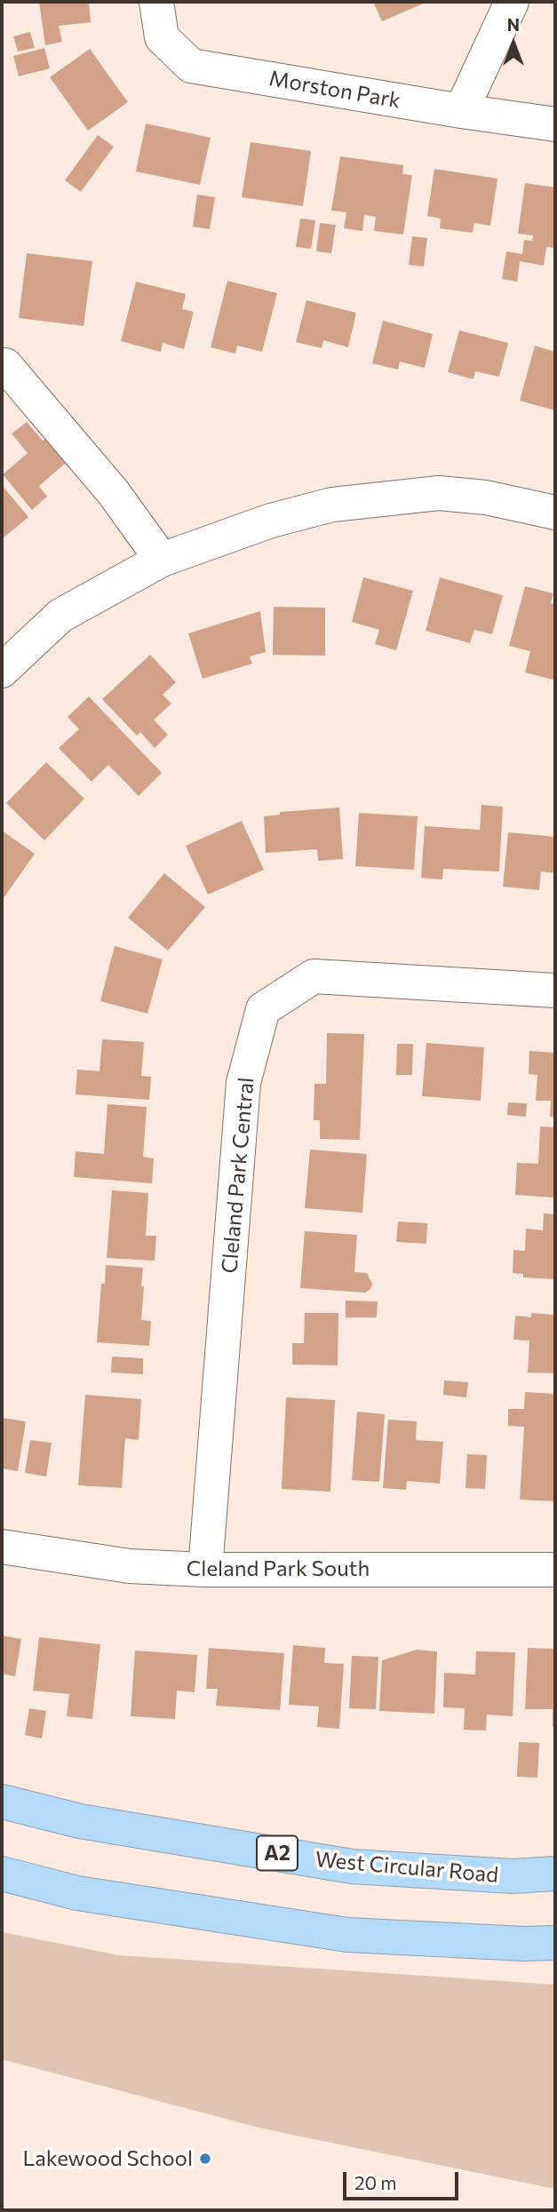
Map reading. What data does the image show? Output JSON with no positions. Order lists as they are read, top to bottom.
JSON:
{
  "streets": {
    "highway": ["A2", "West Circular Road"],
    "street": ["Morston Park", "Cleland Park Central", "Cleland Park South"]
  },
  "crossings": [
    ["Cleland Park Central", "Cleland Park South"]
  ],
  "places": ["Lakewood School"],
  "scale_bar": "20 m",
  "north": "top"
}
